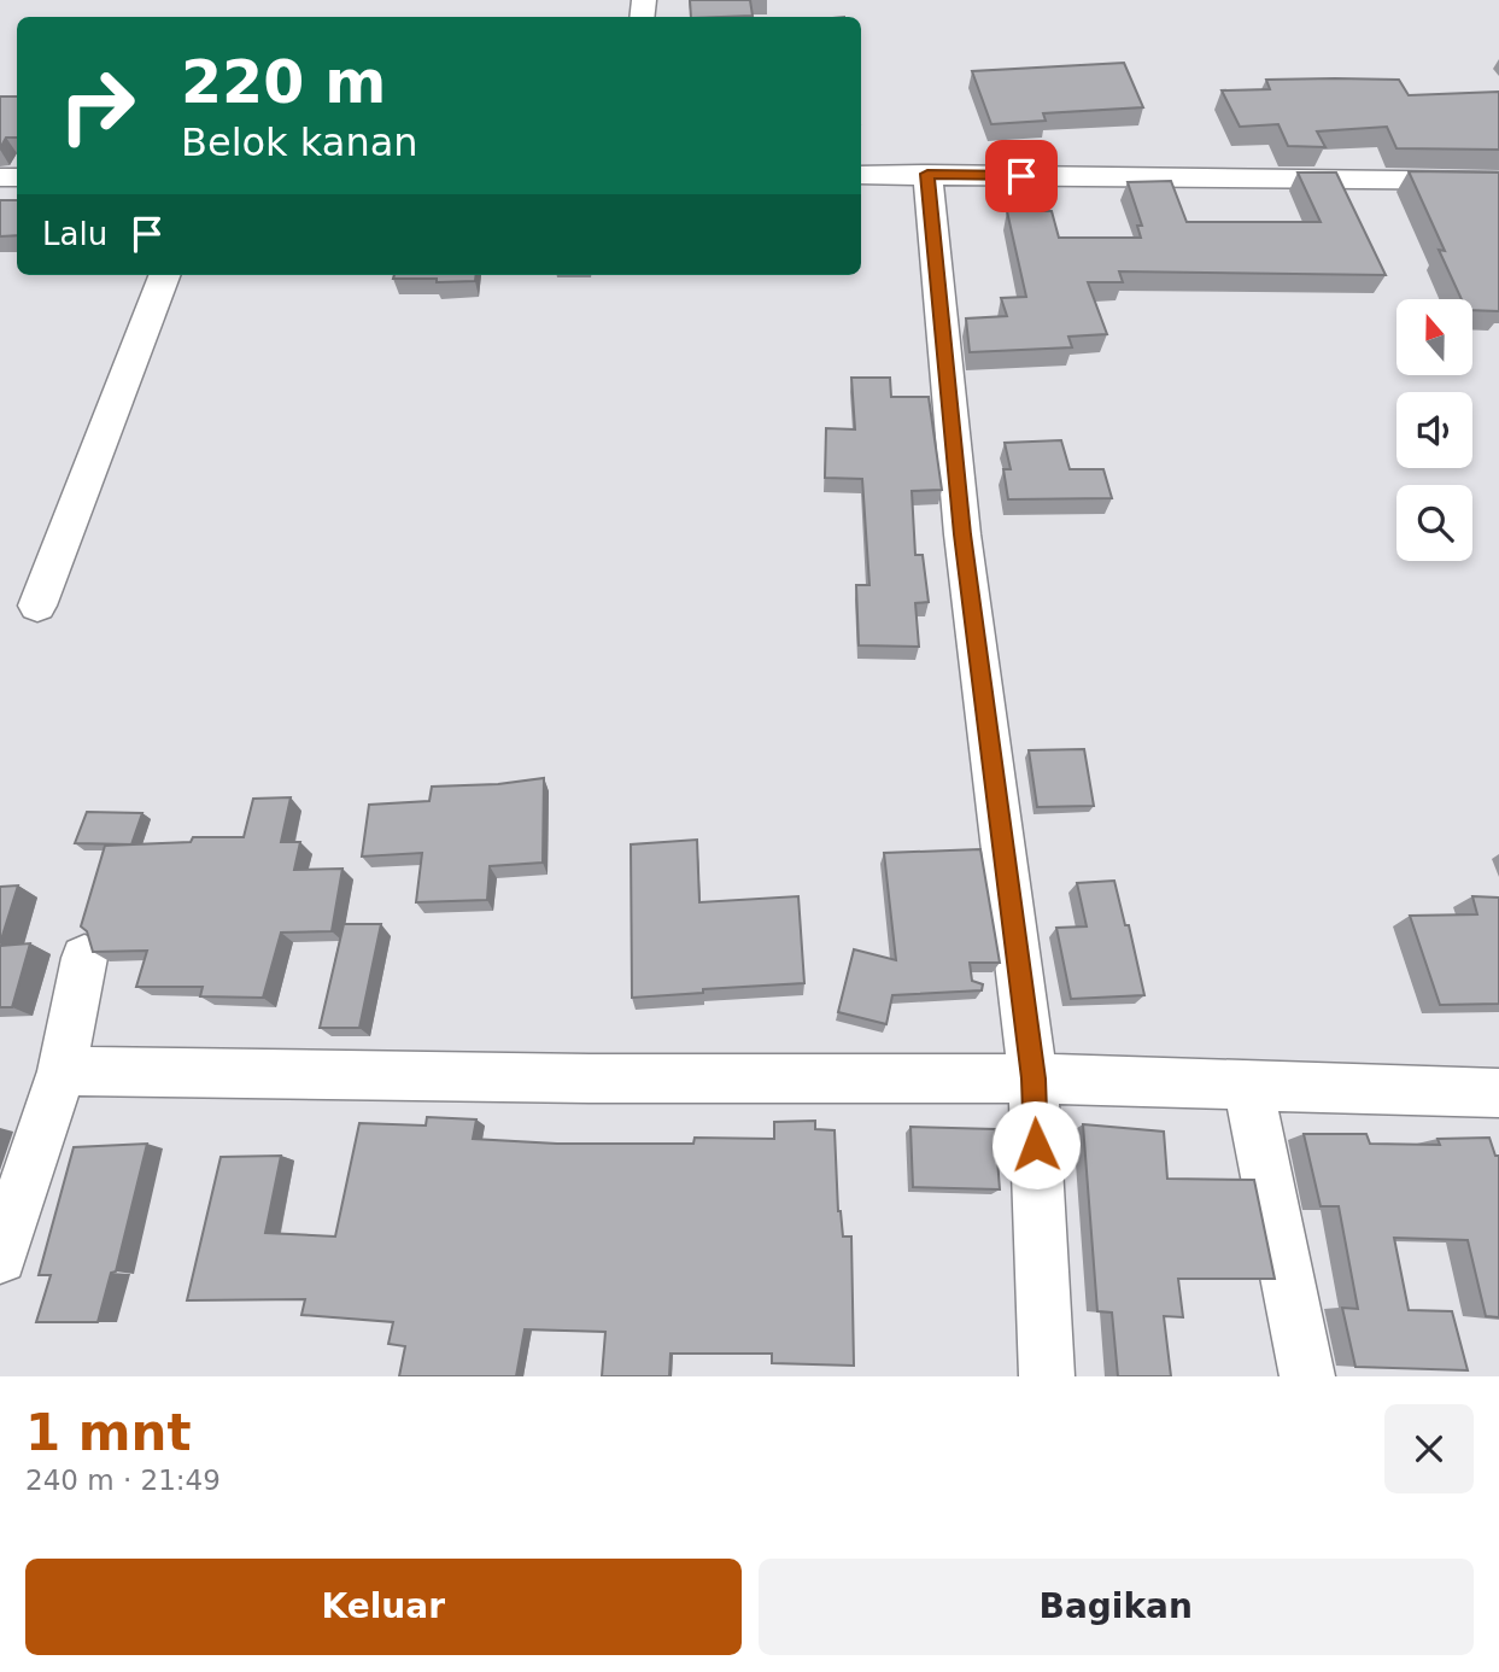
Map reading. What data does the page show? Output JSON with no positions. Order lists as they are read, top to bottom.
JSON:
{
  "north": "top",
  "page": {
    "turn": ["220 m", "Belok kanan"],
    "then": "Lalu",
    "heading": ["1 mnt", "240 m · 21:49"],
    "buttons": ["Keluar", "Bagikan"]
  }
}
